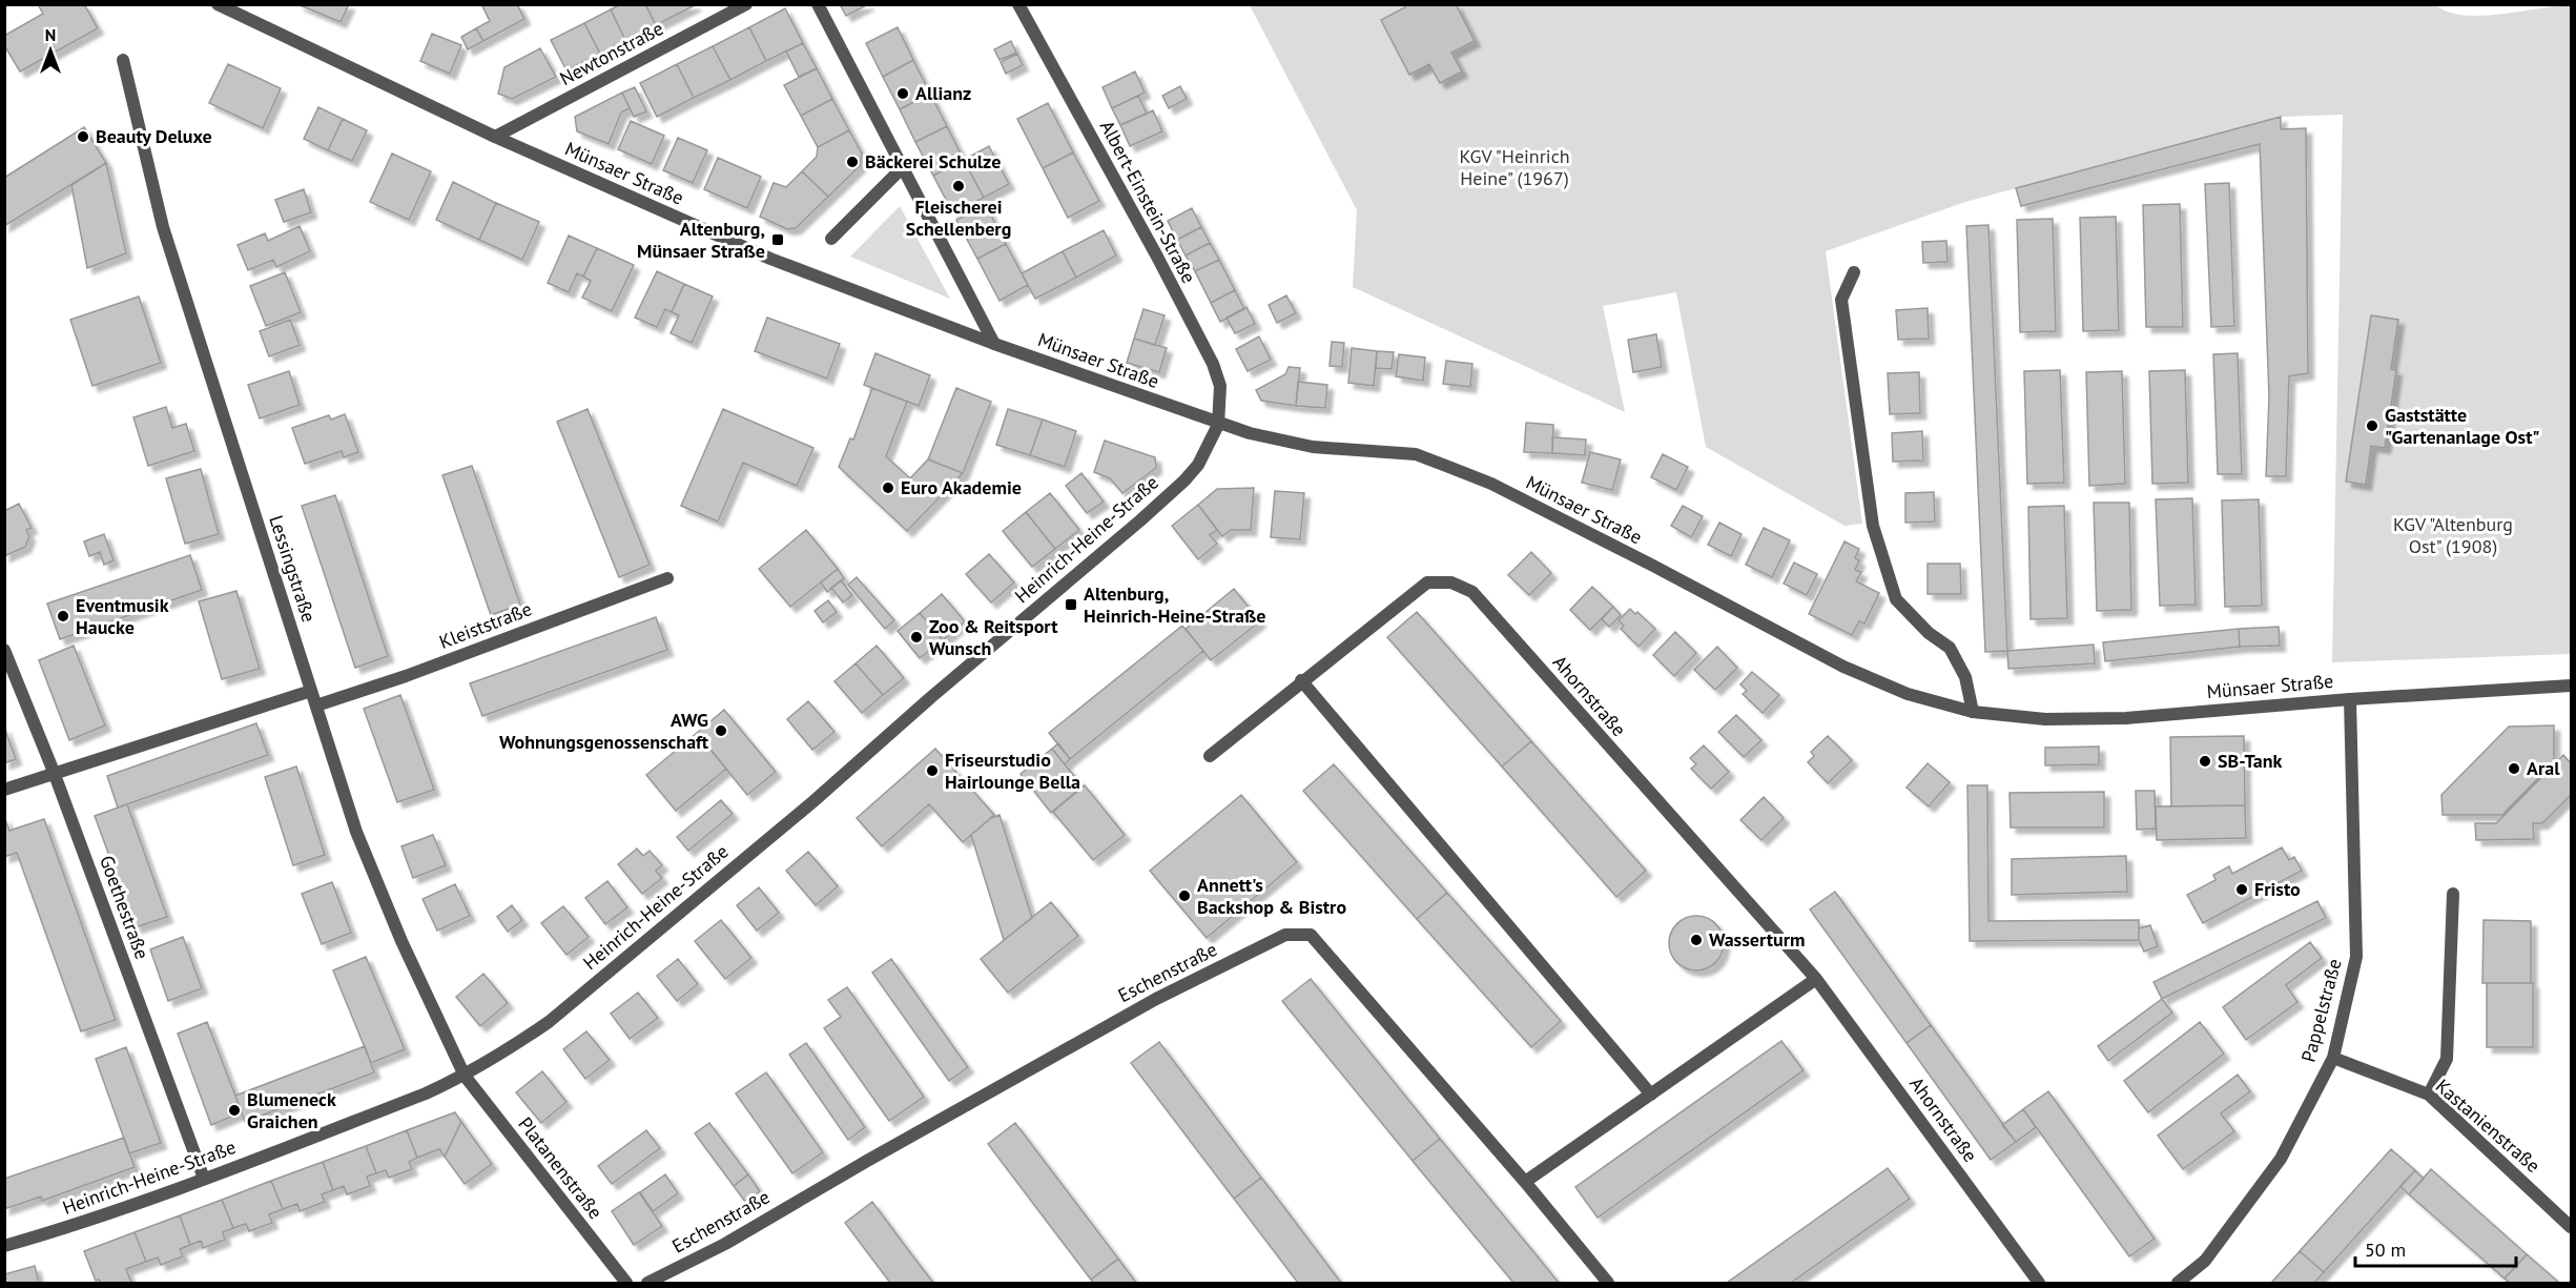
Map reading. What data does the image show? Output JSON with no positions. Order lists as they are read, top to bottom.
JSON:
{
  "streets": {
    "street": [
      "Newtonstraße",
      "Münsaer Straße",
      "Albert-Einstein-Straße",
      "Heinrich-Heine-Straße",
      "Lessingstraße",
      "Kleiststraße",
      "Ahornstraße",
      "Goethestraße",
      "Eschenstraße",
      "Pappelstraße",
      "Kastanienstraße",
      "Platanenstraße"
    ]
  },
  "crossings": [
    ["Newtonstraße", "Münsaer Straße"],
    ["Münsaer Straße", "Albert-Einstein-Straße"],
    ["Münsaer Straße", "Heinrich-Heine-Straße"],
    ["Münsaer Straße", "Pappelstraße"],
    ["Albert-Einstein-Straße", "Heinrich-Heine-Straße"],
    ["Heinrich-Heine-Straße", "Lessingstraße"],
    ["Heinrich-Heine-Straße", "Goethestraße"],
    ["Heinrich-Heine-Straße", "Platanenstraße"],
    ["Lessingstraße", "Kleiststraße"],
    ["Lessingstraße", "Platanenstraße"],
    ["Pappelstraße", "Kastanienstraße"]
  ],
  "parks": ["KGV \"Heinrich Heine\" (1967)", "KGV \"Altenburg Ost\" (1908)"],
  "places": {
    "other": [
      "Allianz",
      "Beauty Deluxe",
      "Bäckerei Schulze",
      "Fleischerei Schellenberg",
      "Gaststätte \"Gartenanlage Ost\"",
      "Euro Akademie",
      "Eventmusik Haucke",
      "Zoo & Reitsport Wunsch",
      "AWG Wohnungsgenossenschaft",
      "SB-Tank",
      "Aral",
      "Friseurstudio Hairlounge Bella",
      "Fristo",
      "Annett's Backshop & Bistro",
      "Wasserturm",
      "Blumeneck Graichen"
    ],
    "transit": ["Altenburg, Münsaer Straße", "Altenburg, Heinrich-Heine-Straße"]
  },
  "scale_bar": "50 m",
  "north": "top"
}
